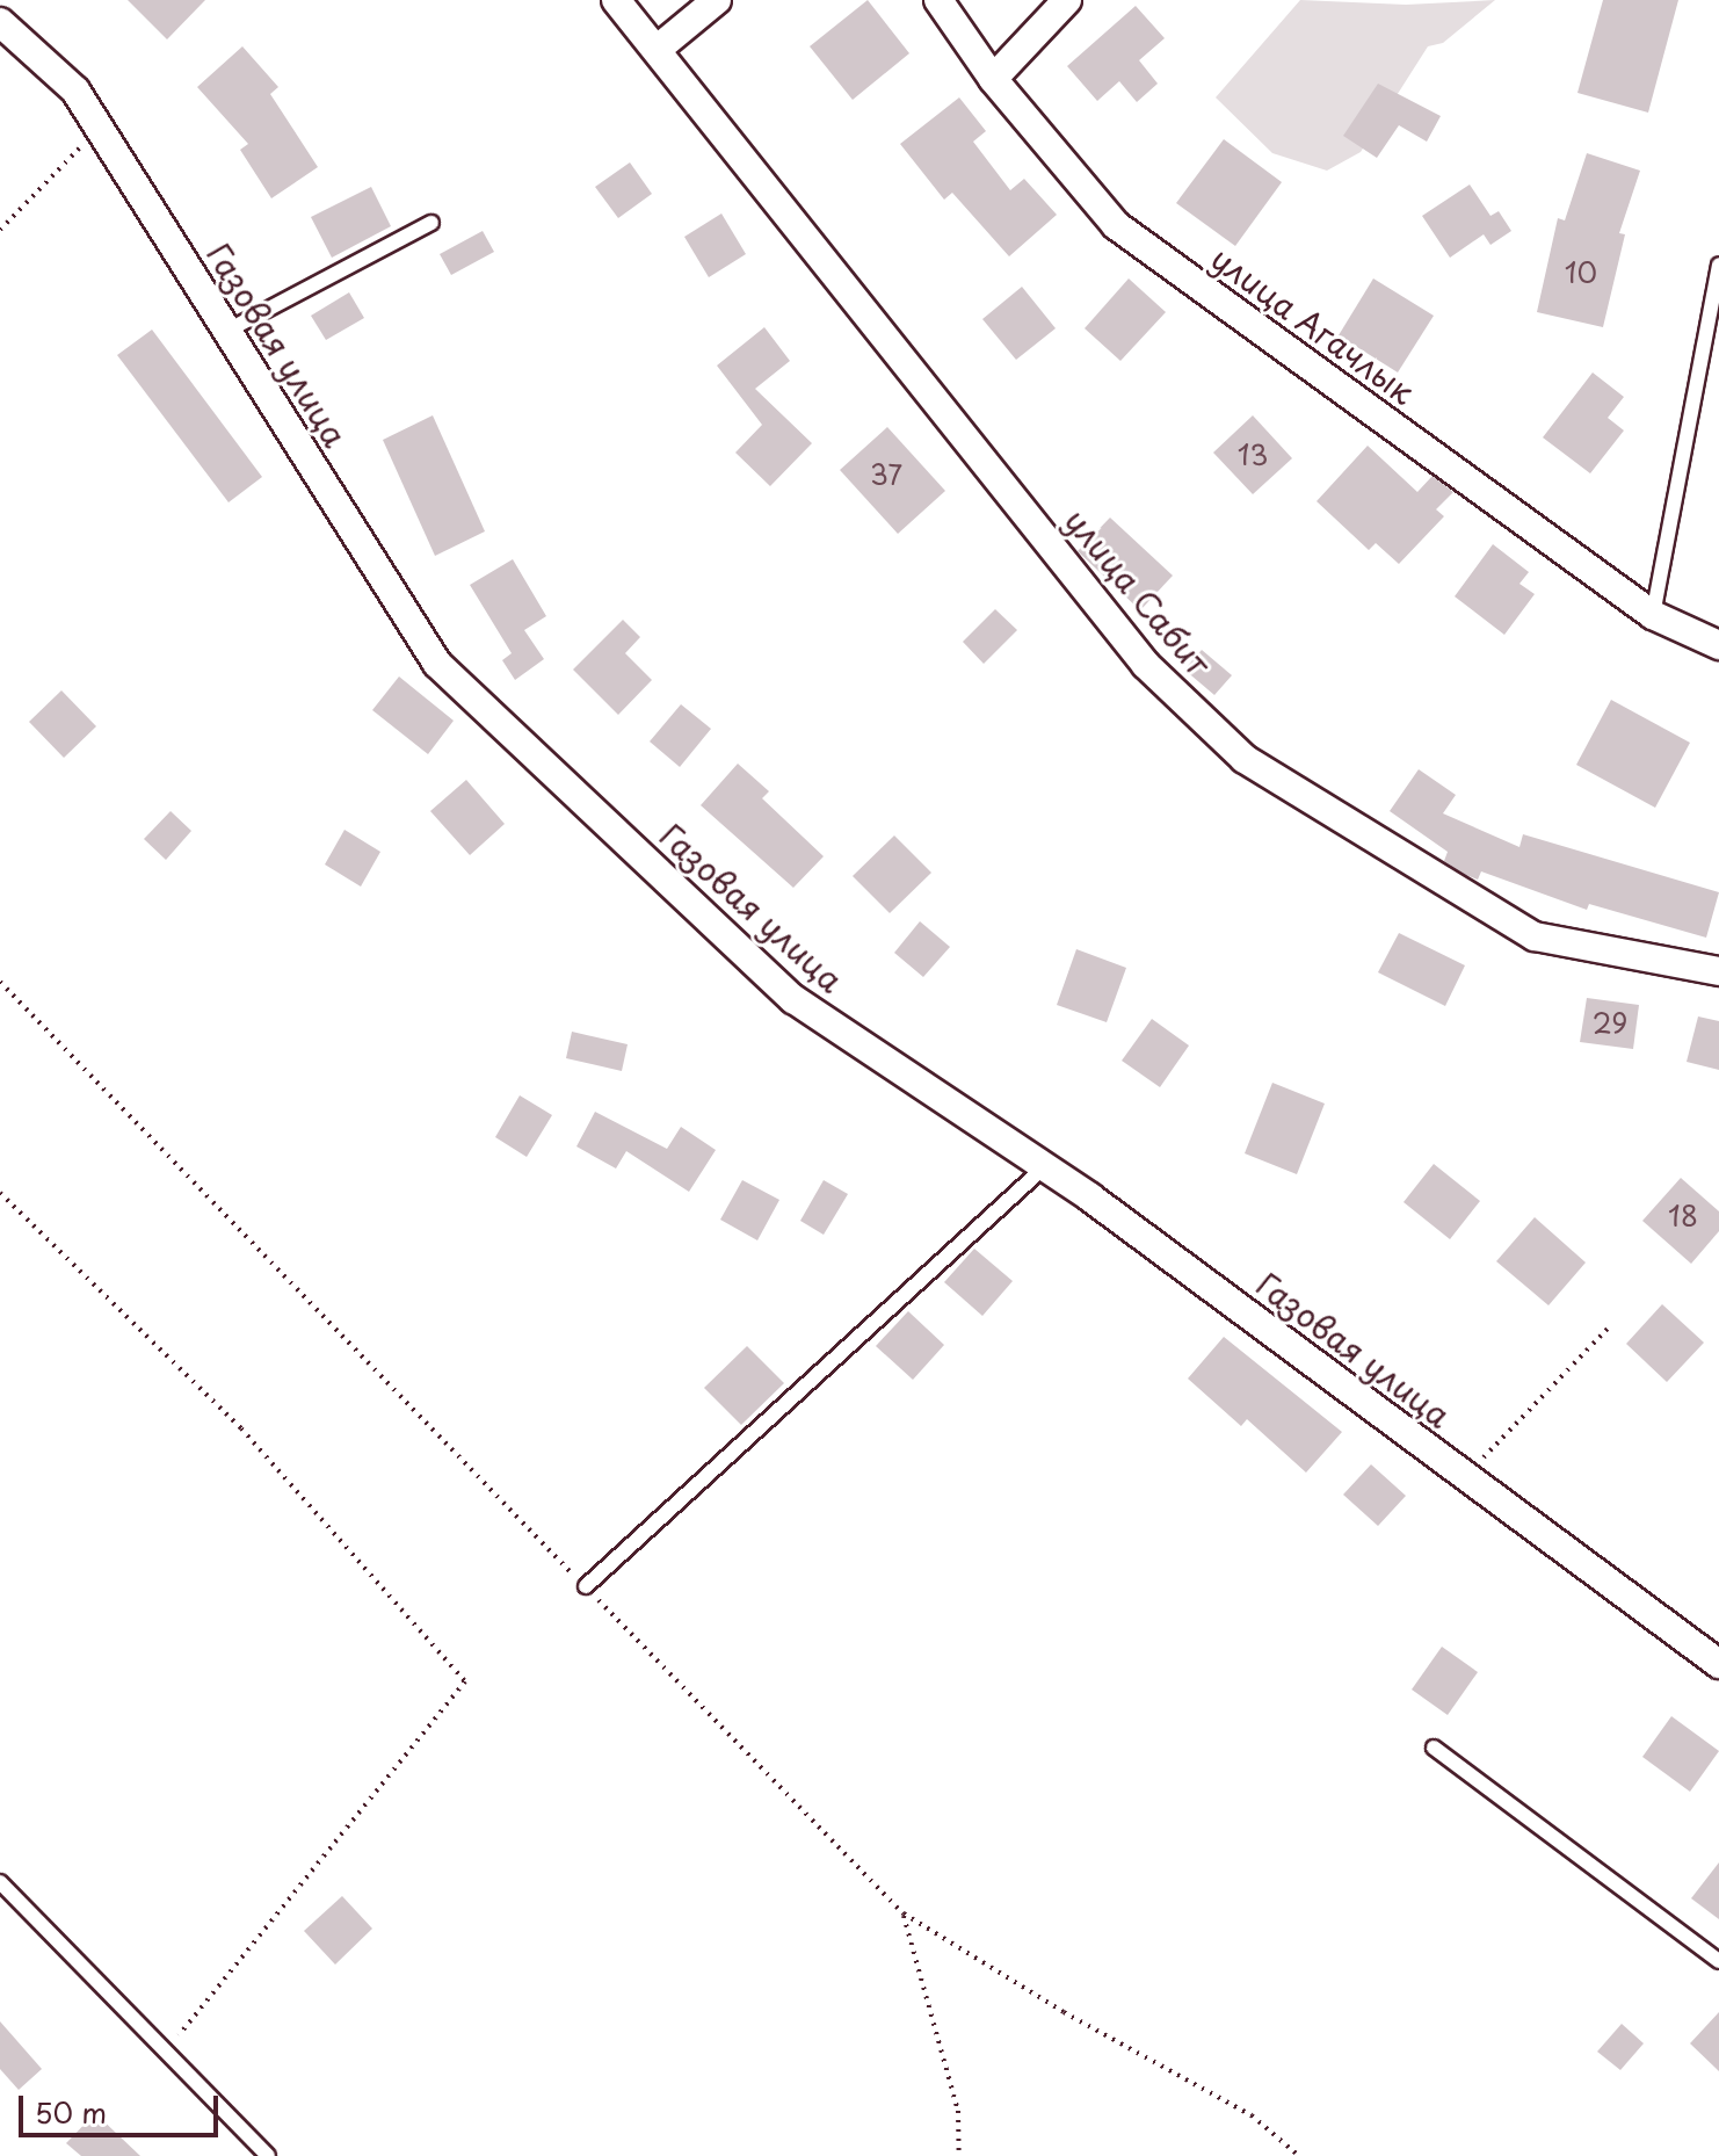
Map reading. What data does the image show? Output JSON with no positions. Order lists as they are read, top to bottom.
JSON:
{
  "streets": {
    "street": ["улица Агачлык", "Газовая улица", "улица Сабит"]
  },
  "house_numbers": [
    "10",
    "13",
    "37",
    "29",
    "18"
  ],
  "scale_bar": "50 m"
}
